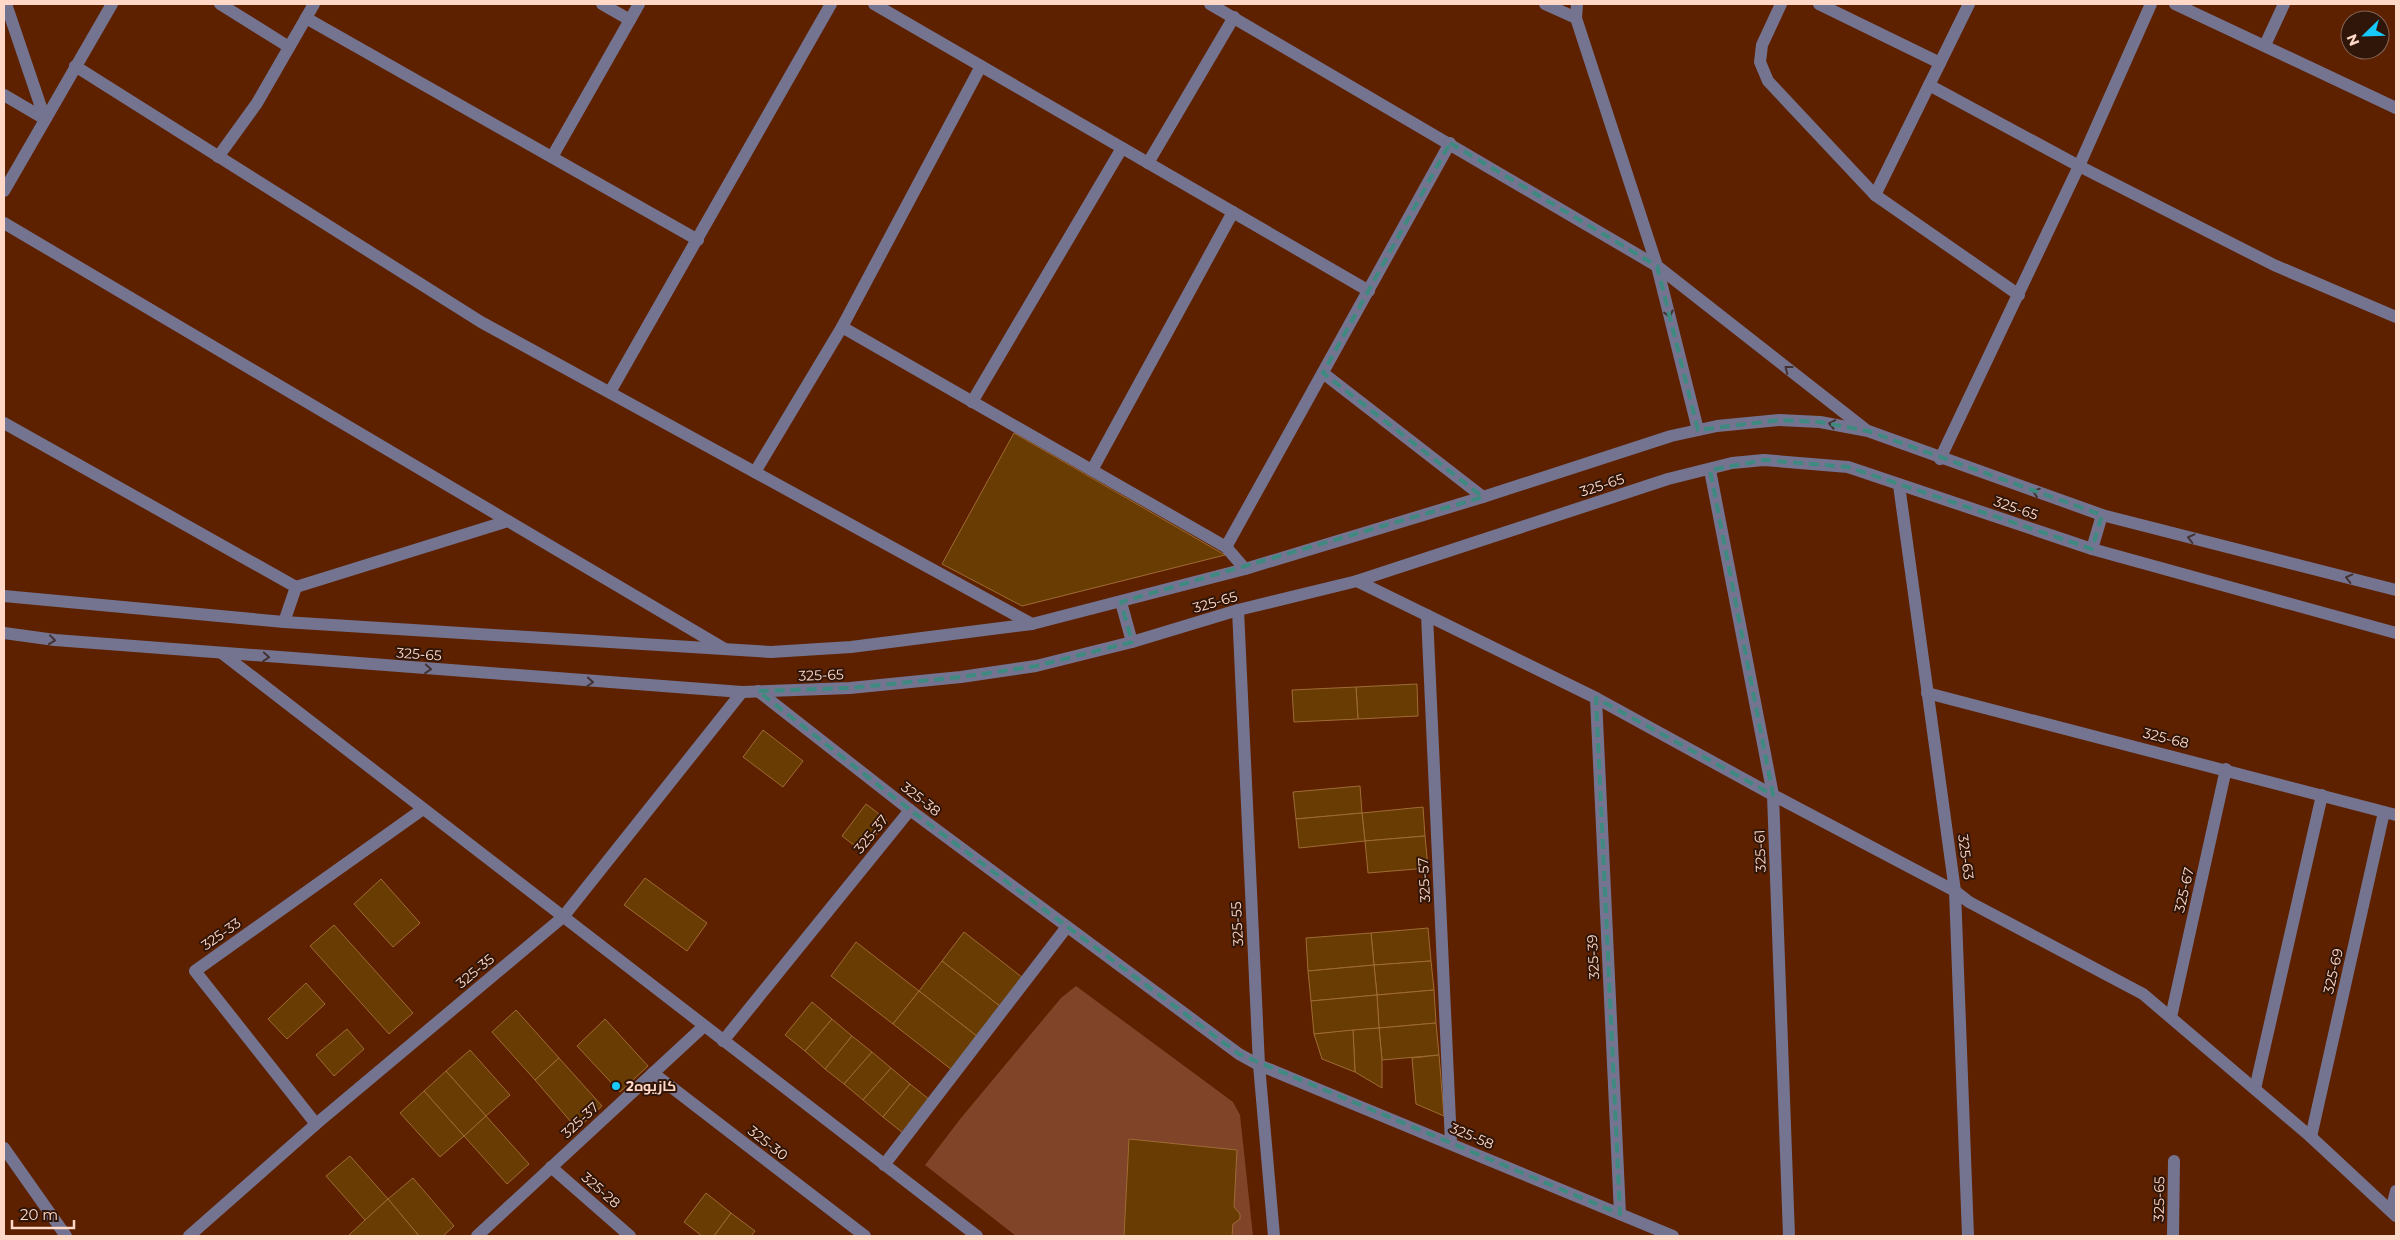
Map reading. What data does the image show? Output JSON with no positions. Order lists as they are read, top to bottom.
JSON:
{
  "streets": {
    "street": [
      "325-65",
      "325-68",
      "325-38",
      "325-37",
      "325-61",
      "325-63",
      "325-57",
      "325-67",
      "325-55",
      "325-33",
      "325-39",
      "325-35",
      "325-69",
      "325-58",
      "325-30",
      "325-28"
    ]
  },
  "crossings": [
    ["325-65", "325-38"],
    ["325-65", "325-61"],
    ["325-65", "325-63"],
    ["325-65", "325-55"],
    ["325-65", "325-35"],
    ["325-68", "325-63"],
    ["325-68", "325-67"],
    ["325-68", "325-69"],
    ["325-38", "325-37"],
    ["325-38", "325-55"],
    ["325-38", "325-58"],
    ["325-37", "325-30"],
    ["325-37", "325-28"],
    ["325-57", "325-58"],
    ["325-55", "325-58"],
    ["325-33", "325-35"],
    ["325-39", "325-58"]
  ],
  "places": ["كازيوه2"],
  "scale_bar": "20 m",
  "north": "bottom left"
}
